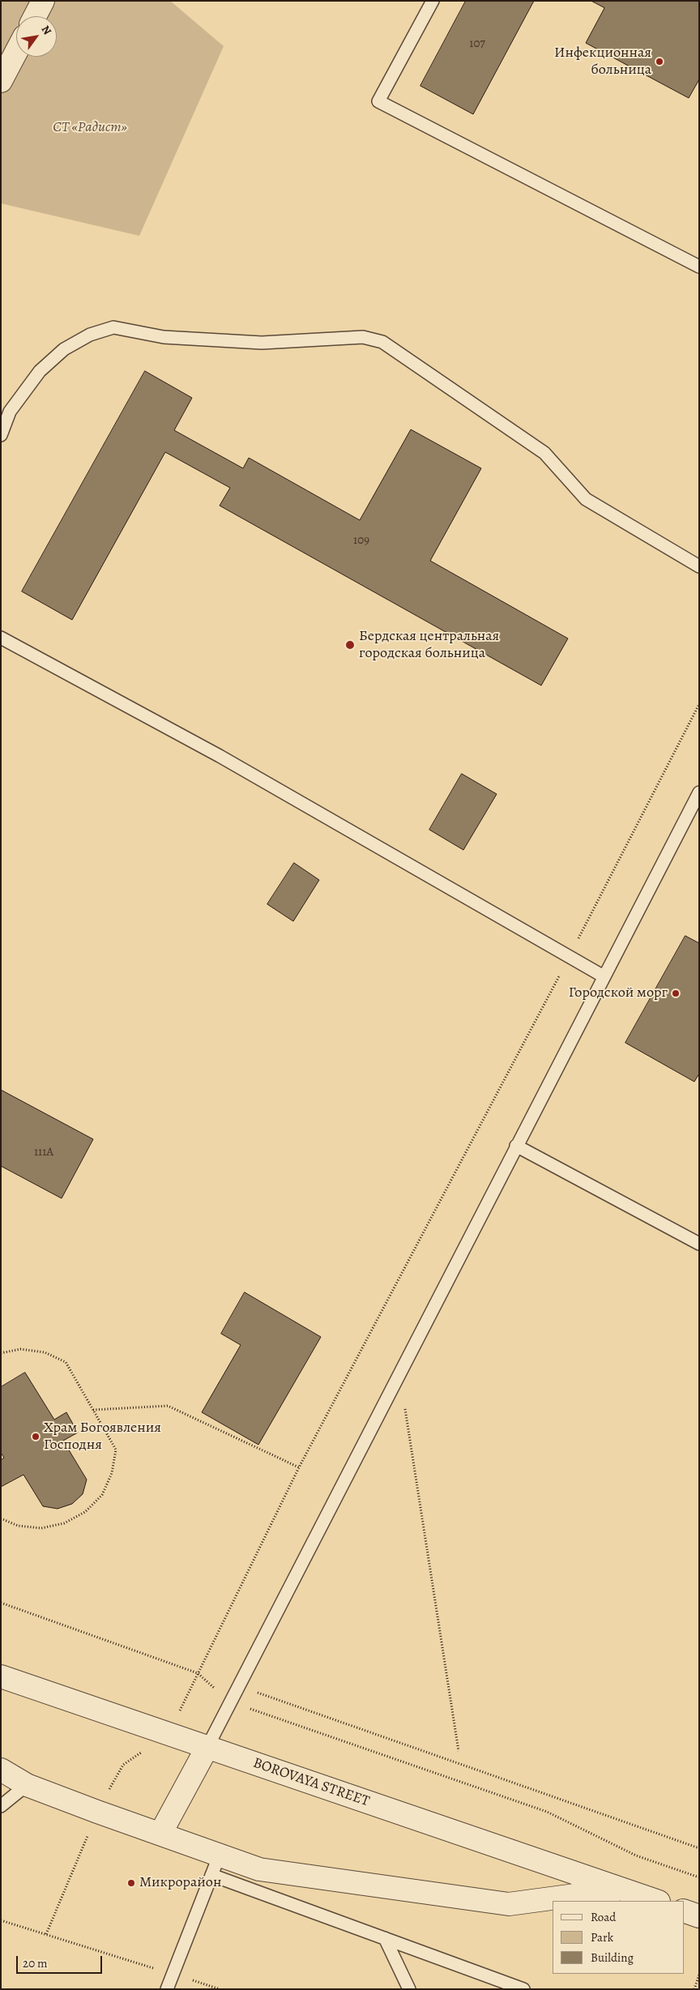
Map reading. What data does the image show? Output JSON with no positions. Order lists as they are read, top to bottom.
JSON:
{
  "streets": {
    "street": ["BOROVAYA STREET"]
  },
  "parks": ["СТ «Радист»"],
  "places": [
    "Инфекционная больница",
    "Бердская центральная городская больница",
    "Городской морг",
    "Храм Богоявления Господня",
    "Микрорайон"
  ],
  "house_numbers": ["107", "109", "111А"],
  "legend": ["Road", "Park", "Building"],
  "scale_bar": "20 m",
  "north": "top right"
}
